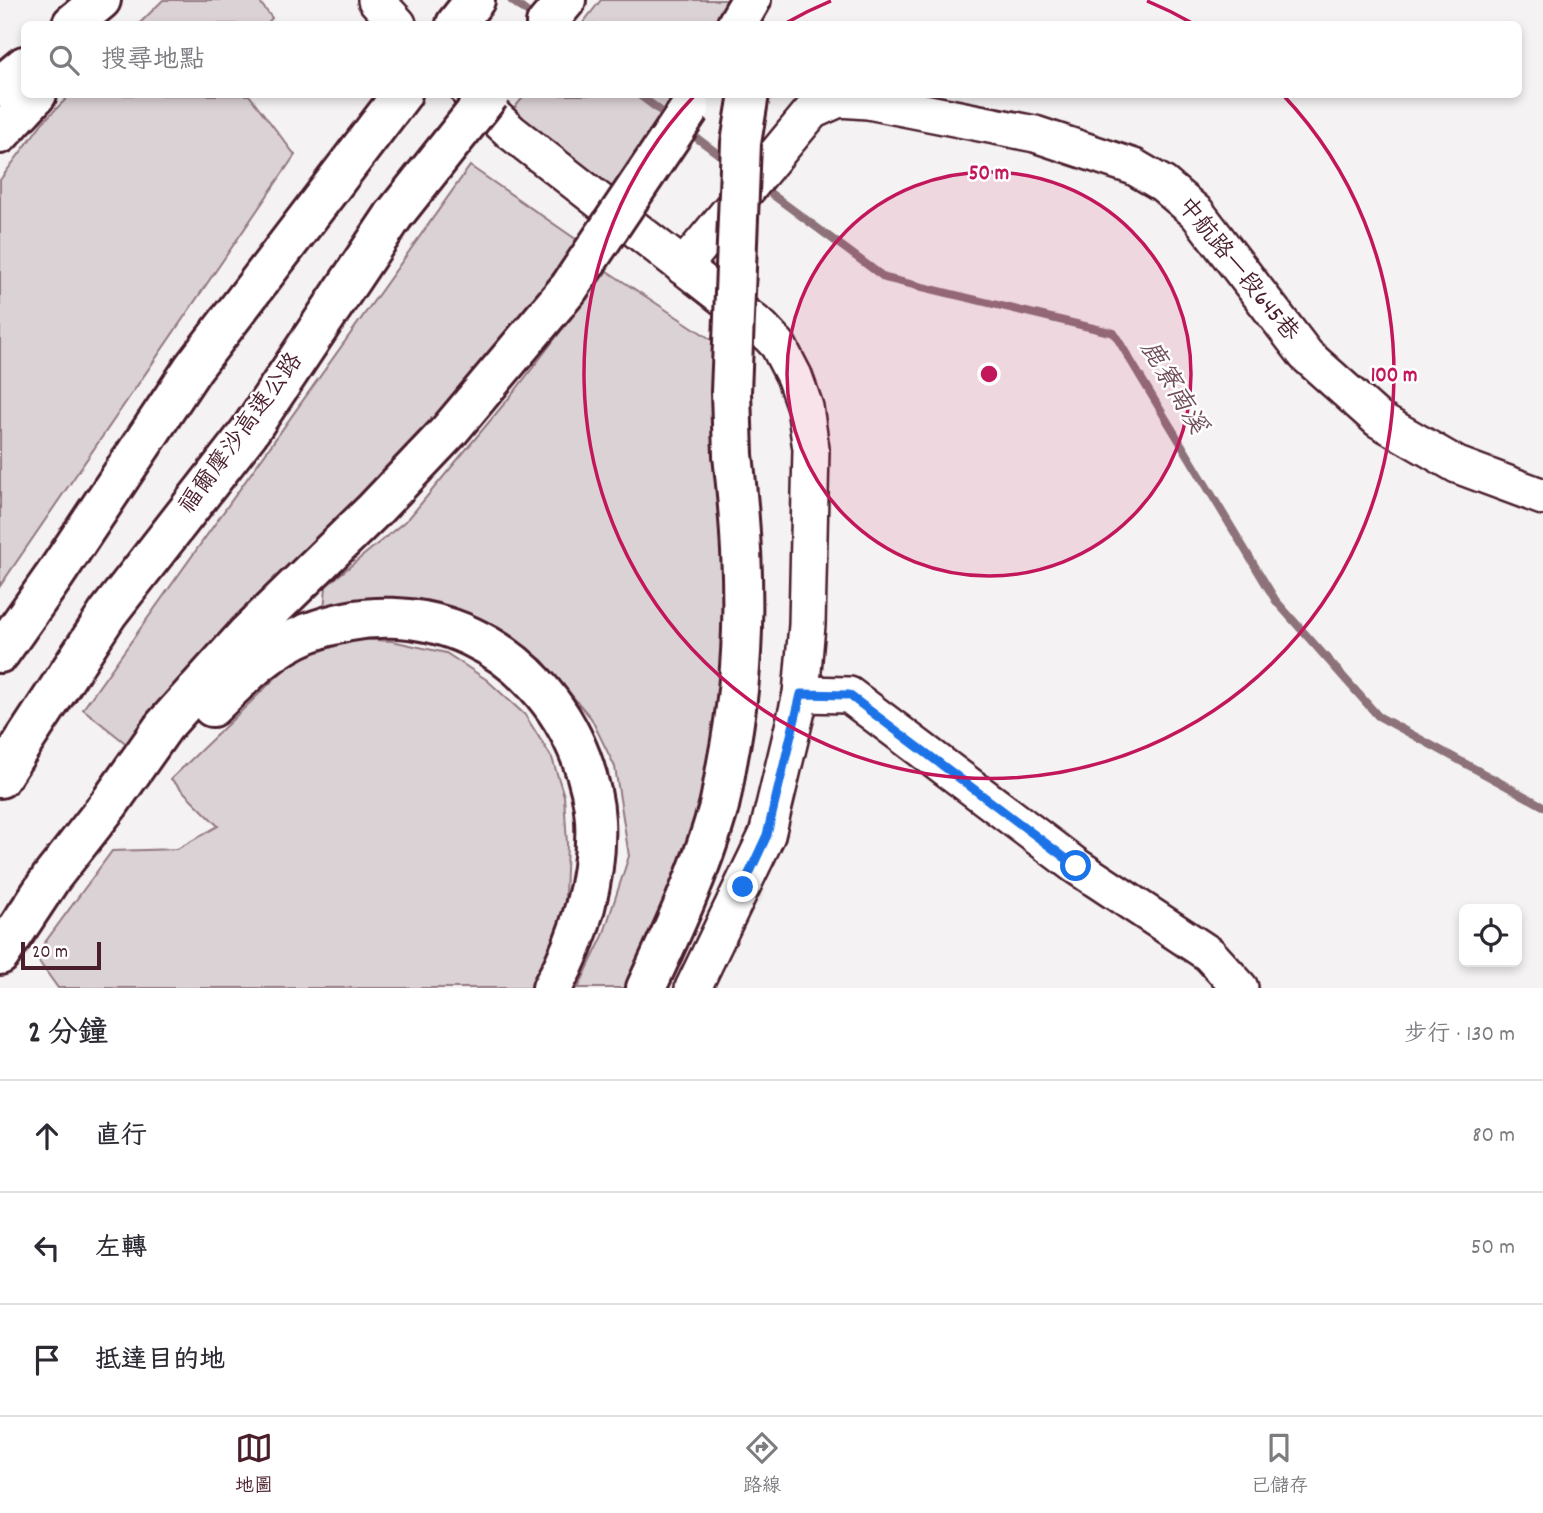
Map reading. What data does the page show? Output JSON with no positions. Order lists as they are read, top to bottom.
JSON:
{
  "streets": {
    "highway": ["福爾摩沙高速公路"],
    "lane": ["中航路一段645巷"]
  },
  "water": ["鹿寮南溪"],
  "scale_bar": "20 m",
  "page": {
    "search": "搜尋地點",
    "scale": "20 m",
    "heading": ["2 分鐘", "步行 · 130 m"],
    "list": [
      ["直行", "80 m"],
      ["左轉", "50 m"],
      "抵達目的地"
    ],
    "nav": ["地圖", "路線", "已儲存"]
  },
  "rings": ["50 m", "100 m"]
}
